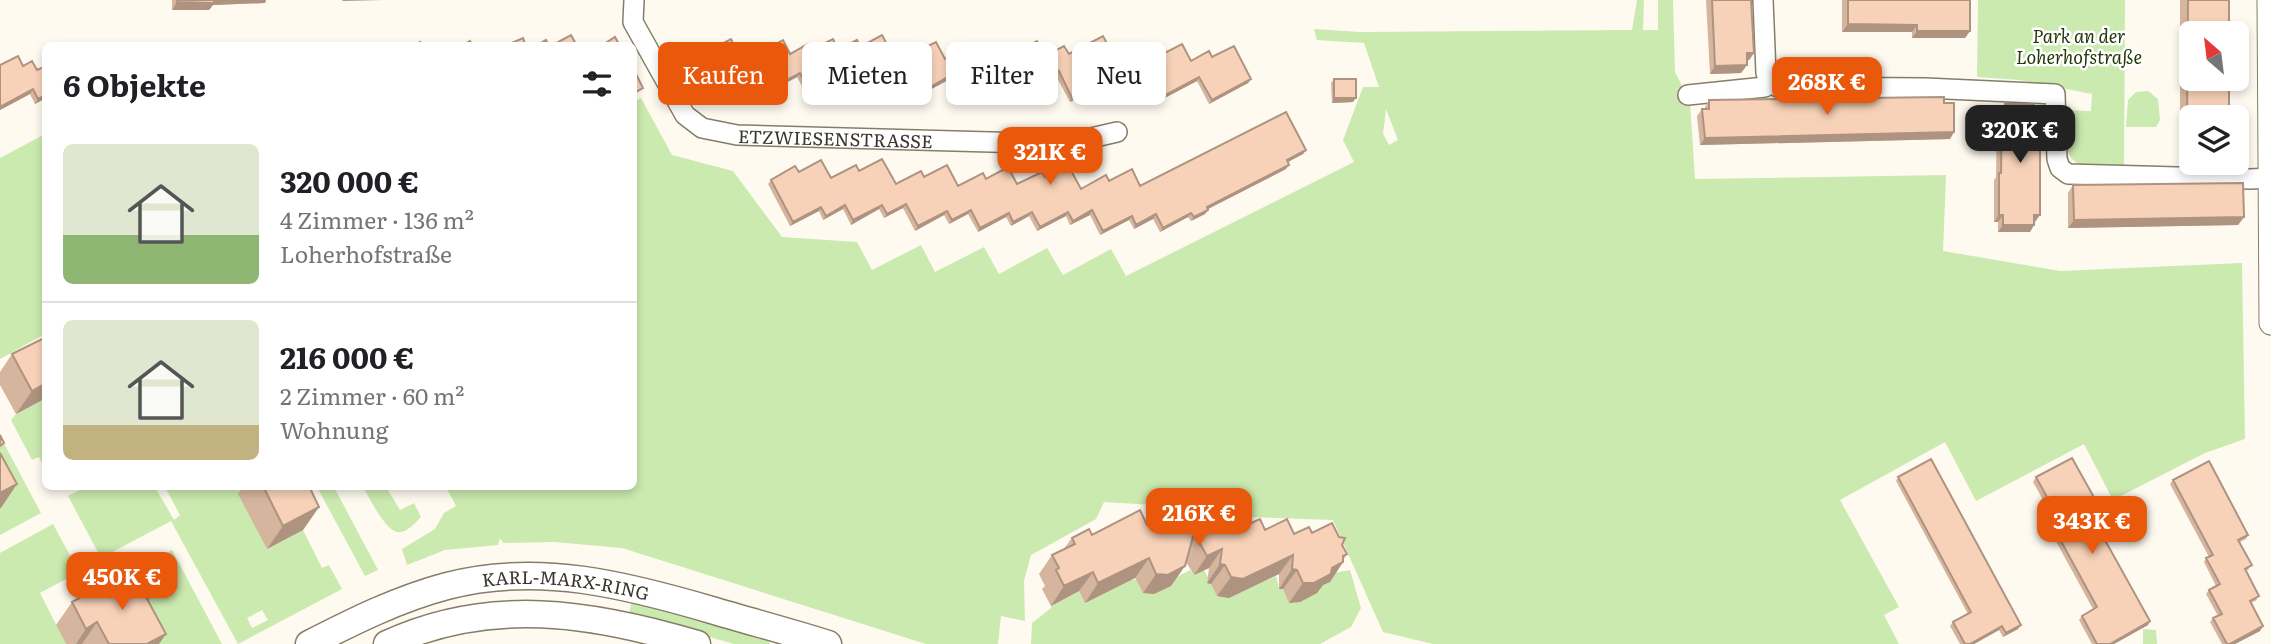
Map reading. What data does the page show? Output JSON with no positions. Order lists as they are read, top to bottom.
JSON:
{
  "streets": {
    "main road": ["KARL-MARX-RING"],
    "street": ["ETZWIESENSTRASSE"]
  },
  "parks": ["Park an der Loherhofstraße"],
  "north": "top left",
  "page": {
    "chip": [
      "Kaufen",
      "Mieten",
      "Filter",
      "Neu"
    ],
    "heading": "6 Objekte",
    "price": [
      "268K €",
      "320K €",
      "321K €",
      "216K €",
      "343K €",
      "450K €"
    ],
    "list": [
      {
        "name": "320 000 €",
        "note": "4 Zimmer · 136 m² · Loherhofstraße"
      },
      {
        "name": "216 000 €",
        "note": "2 Zimmer · 60 m² · Wohnung"
      }
    ]
  }
}
